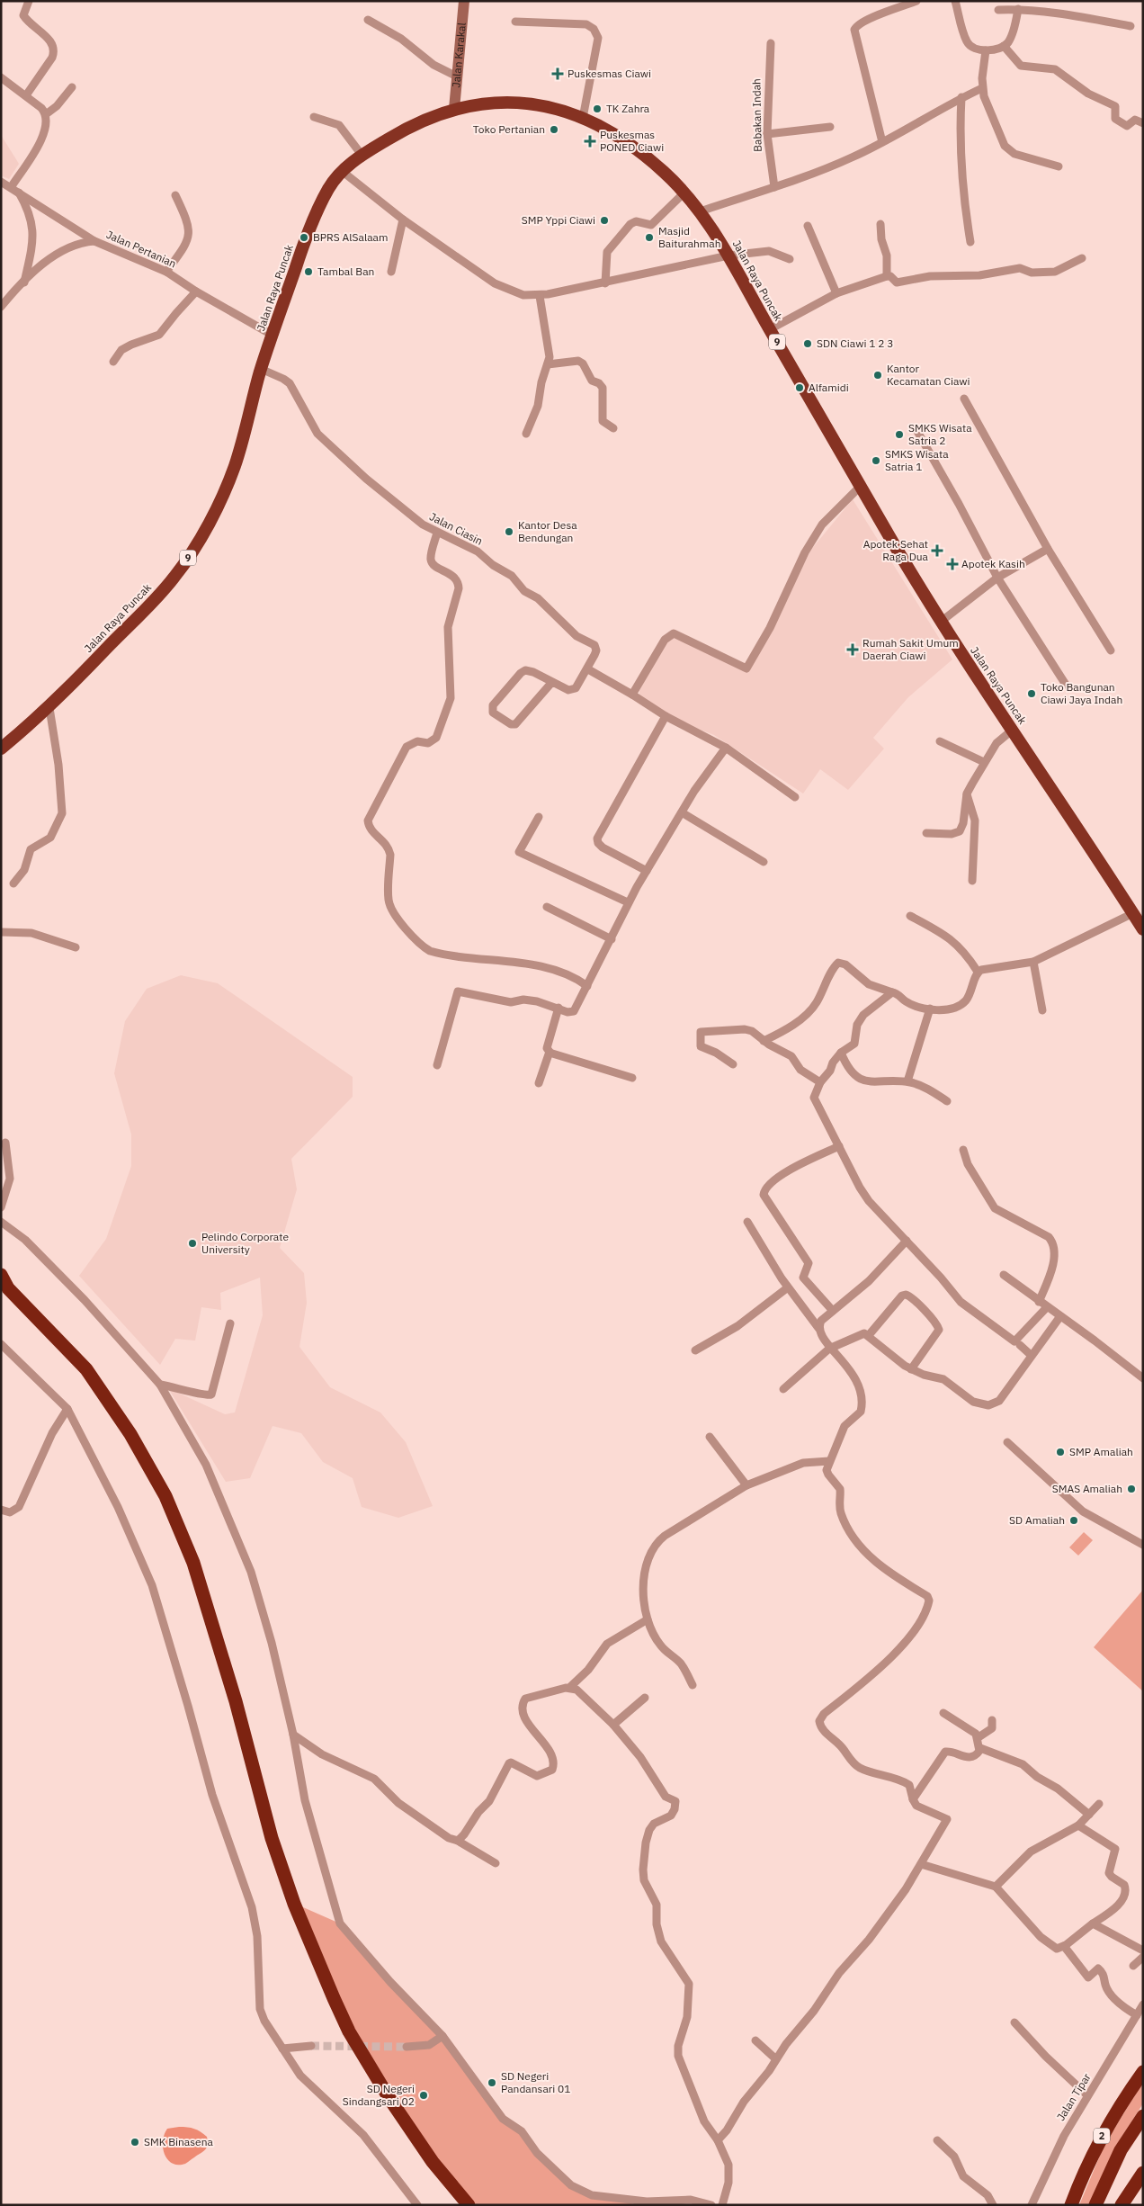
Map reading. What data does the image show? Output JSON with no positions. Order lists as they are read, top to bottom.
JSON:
{
  "streets": {
    "highway": ["Jalan Raya Puncak", "9", "2"],
    "main road": ["Jalan Karakal"],
    "street": [
      "Babakan Indah",
      "Jalan Pertanian",
      "Jalan Ciasin",
      "Jalan Tipar"
    ]
  },
  "crossings": [
    ["Jalan Karakal", "Jalan Raya Puncak"],
    ["Jalan Pertanian", "Jalan Raya Puncak"],
    ["Jalan Raya Puncak", "Jalan Ciasin"]
  ],
  "places": {
    "health": [
      "Puskesmas Ciawi",
      "Puskesmas PONED Ciawi",
      "Apotek Sehat Raga Dua",
      "Apotek Kasih",
      "Rumah Sakit Umum Daerah Ciawi"
    ],
    "other": [
      "TK Zahra",
      "Toko Pertanian",
      "SMP Yppi Ciawi",
      "BPRS AlSalaam",
      "Masjid Baiturahmah",
      "Tambal Ban",
      "SDN Ciawi 1 2 3",
      "Kantor Kecamatan Ciawi",
      "Alfamidi",
      "SMKS Wisata Satria 2",
      "SMKS Wisata Satria 1",
      "Kantor Desa Bendungan",
      "Toko Bangunan Ciawi Jaya Indah",
      "Pelindo Corporate University",
      "SMP Amaliah",
      "SMAS Amaliah",
      "SD Amaliah",
      "SD Negeri Pandansari 01",
      "SD Negeri Sindangsari 02",
      "SMK Binasena"
    ]
  }
}
